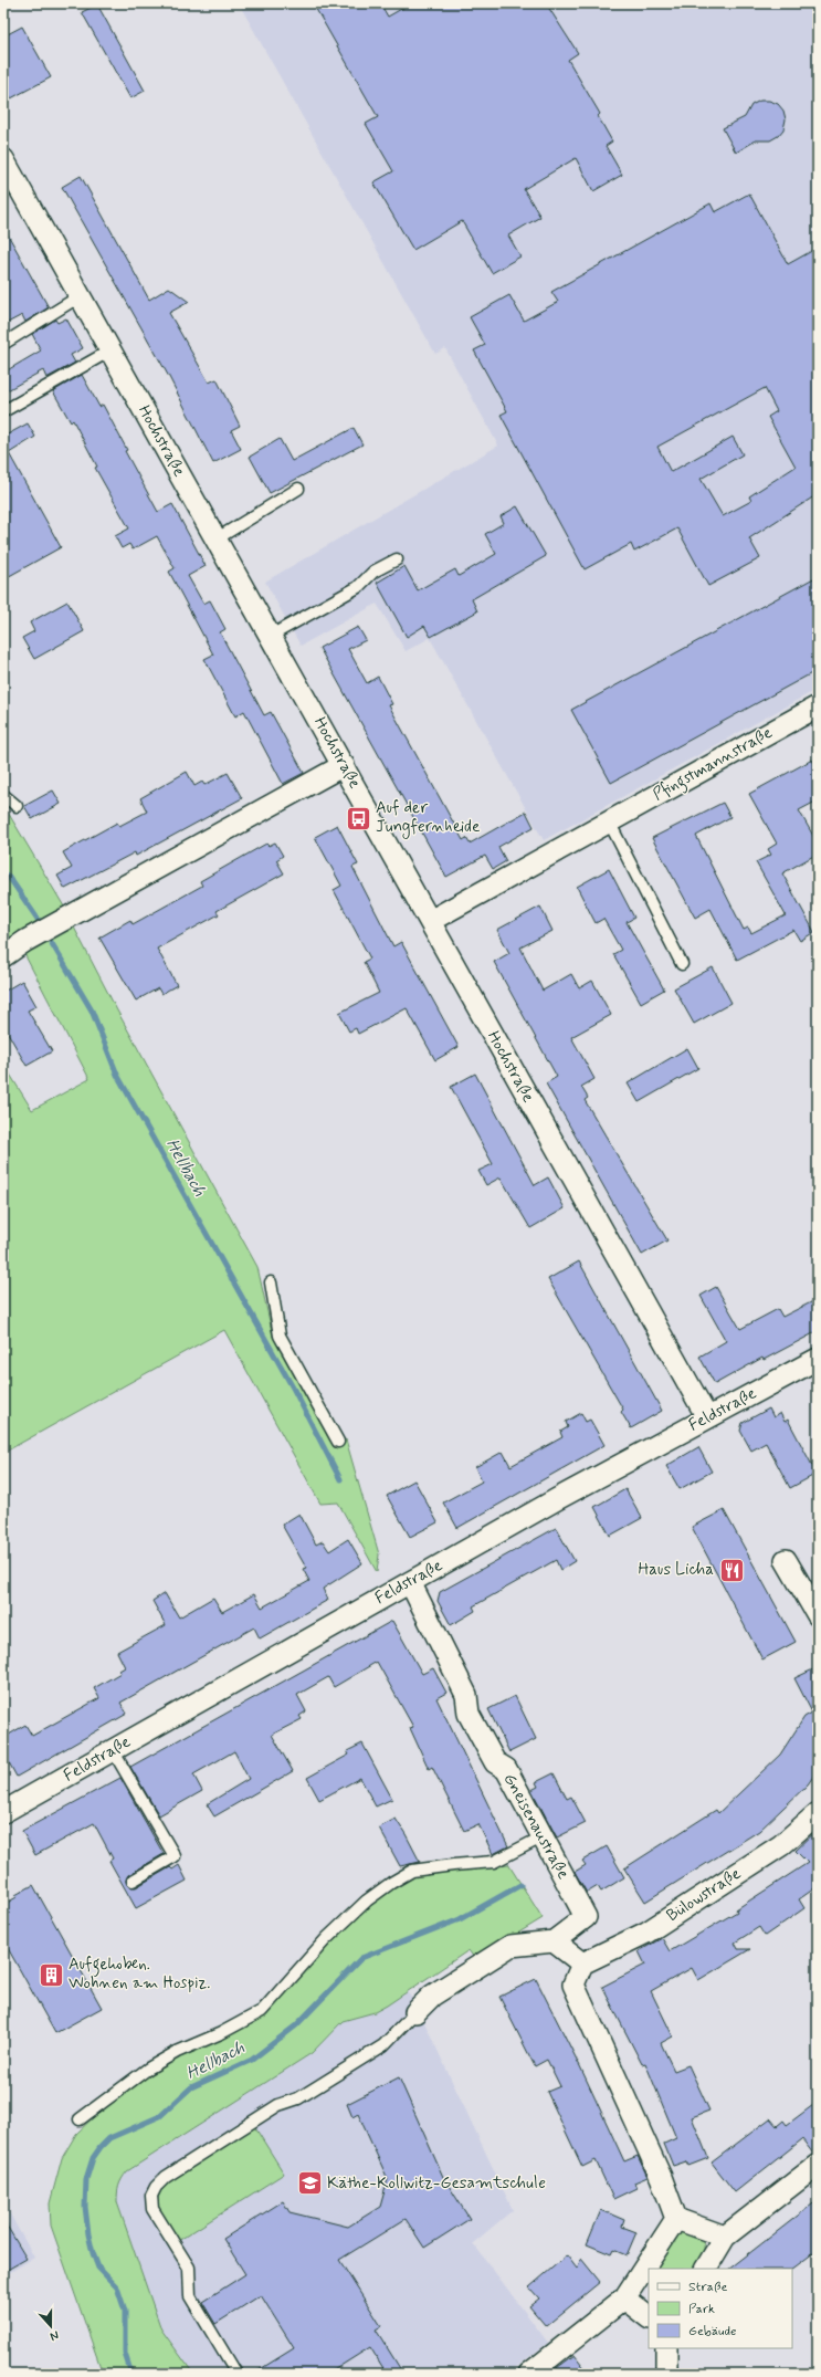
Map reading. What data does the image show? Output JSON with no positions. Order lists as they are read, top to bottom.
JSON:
{
  "streets": {
    "street": [
      "Hochstraße",
      "Pfingstmannstraße",
      "Feldstraße",
      "Gneisenaustraße",
      "Bülowstraße"
    ]
  },
  "crossings": [
    ["Hochstraße", "Pfingstmannstraße"],
    ["Hochstraße", "Feldstraße"],
    ["Feldstraße", "Gneisenaustraße"]
  ],
  "water": ["Hellbach"],
  "places": {
    "bus stop": ["Auf der Jungfernheide"],
    "restaurant": ["Haus Licha"],
    "building": ["Aufgehoben. Wohnen am Hospiz."],
    "school or university": ["Käthe-Kollwitz-Gesamtschule"]
  },
  "legend": ["Straße", "Park", "Gebäude"],
  "north": "bottom"
}
